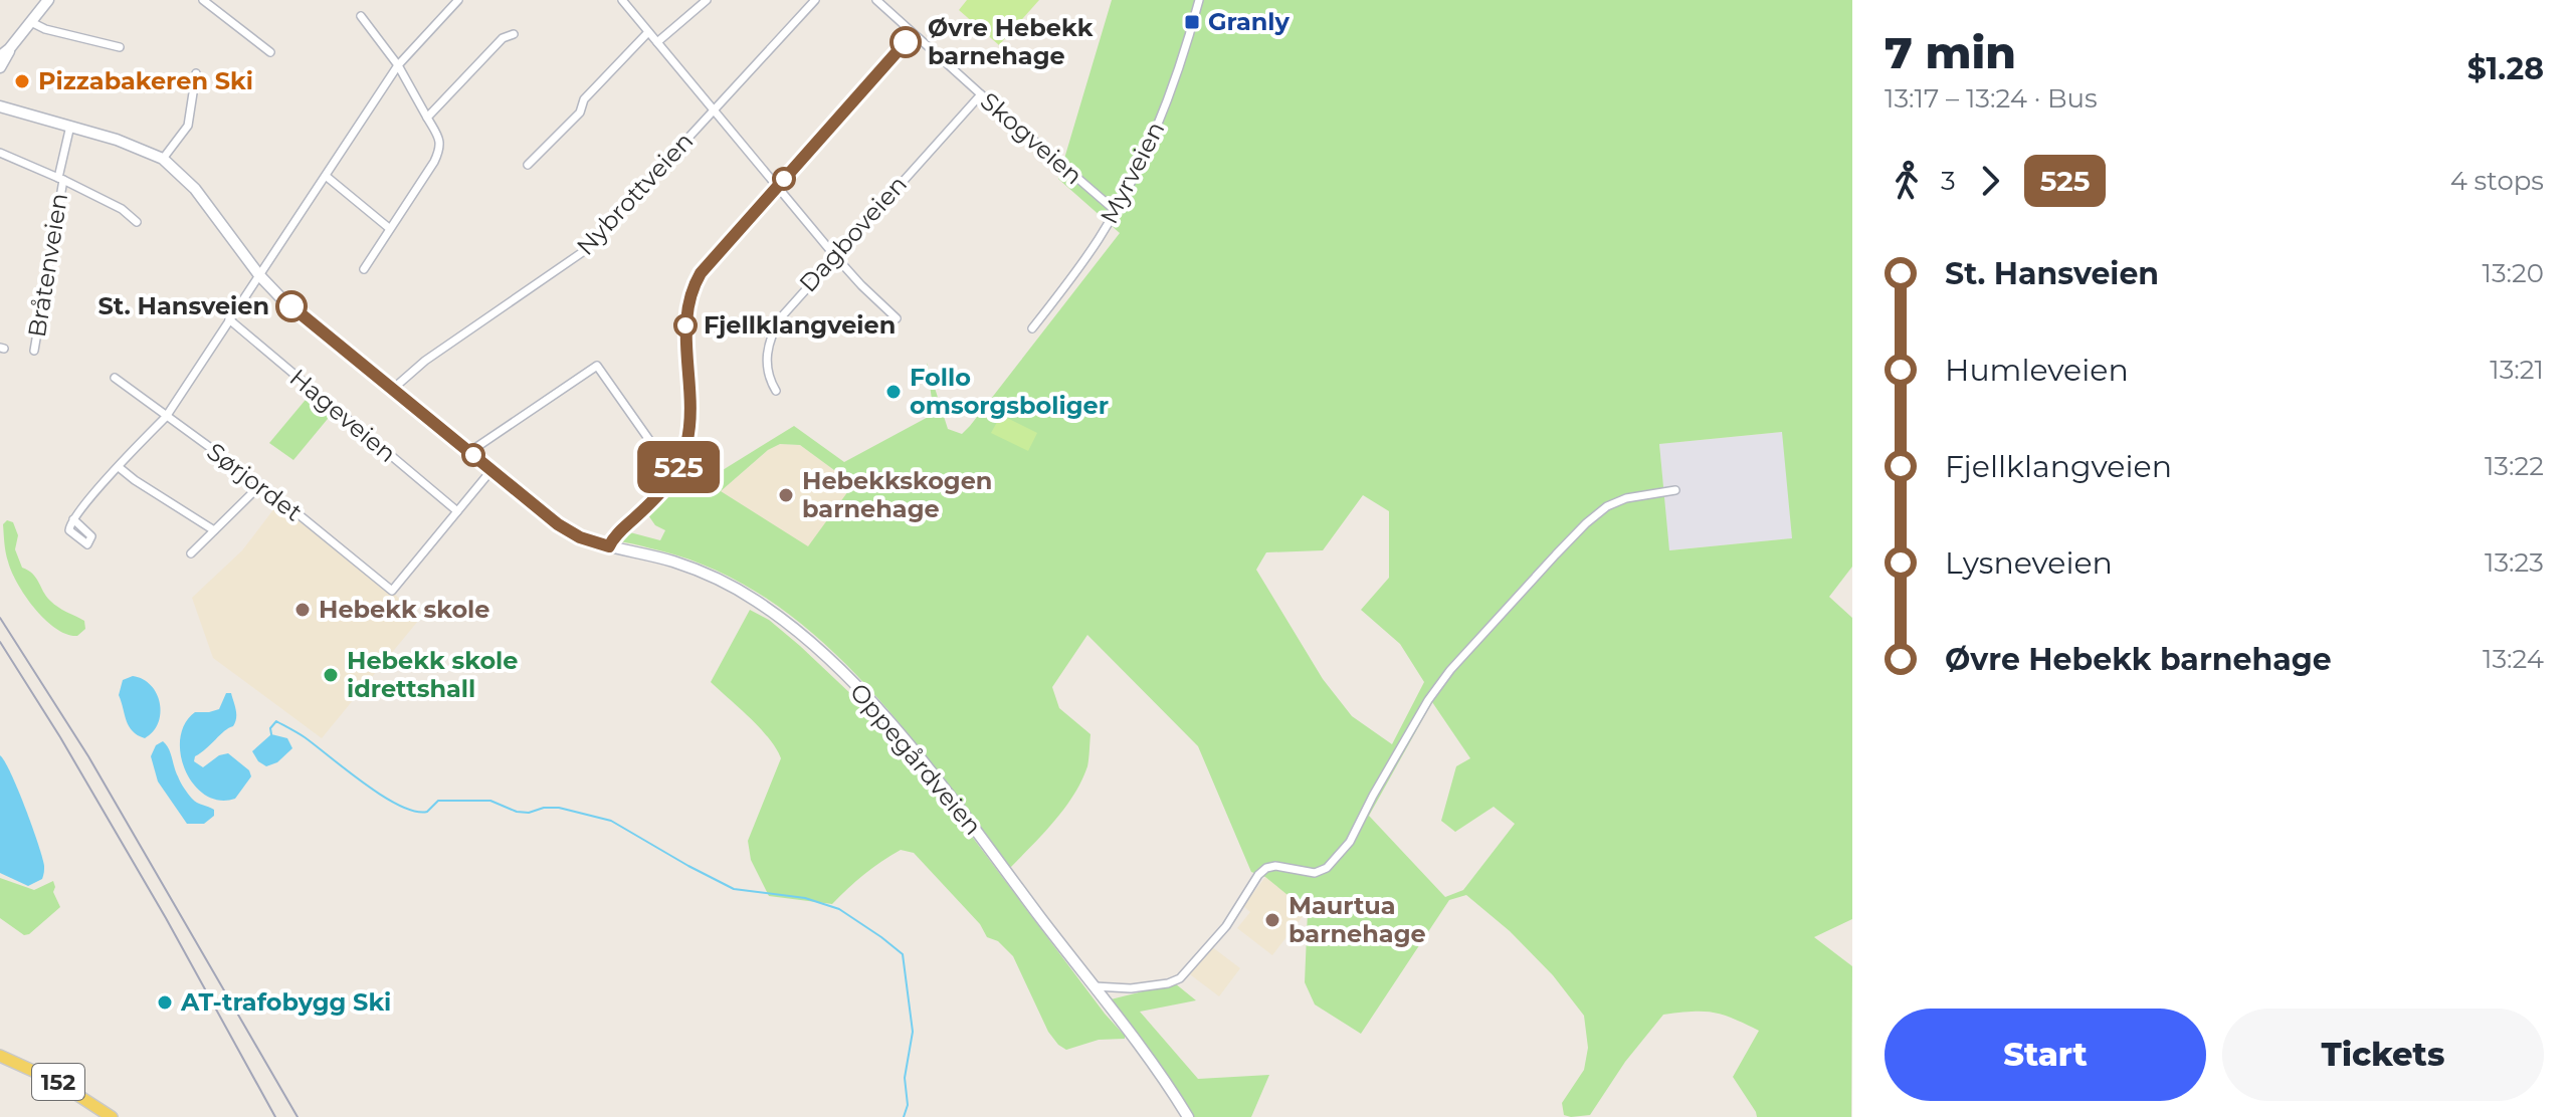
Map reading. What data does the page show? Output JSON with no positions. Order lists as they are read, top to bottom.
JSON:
{
  "streets": {
    "main road": ["Oppegårdveien", "152"],
    "street": [
      "Skogveien",
      "Myrveien",
      "Nybrottveien",
      "Dagboveien",
      "Bråtenveien",
      "Hageveien",
      "Sørjordet"
    ]
  },
  "crossings": [
    ["Skogveien", "Myrveien"],
    ["Skogveien", "Dagboveien"],
    ["Nybrottveien", "Oppegårdveien"],
    ["Bråtenveien", "Oppegårdveien"],
    ["Hageveien", "Sørjordet"]
  ],
  "places": {
    "transit": ["Granly"],
    "other": [
      "Øvre Hebekk barnehage",
      "Pizzabakeren Ski",
      "St. Hansveien",
      "Fjellklangveien",
      "Follo omsorgsboliger",
      "Hebekkskogen barnehage",
      "Hebekk skole",
      "Hebekk skole idrettshall",
      "Maurtua barnehage",
      "AT-trafobygg Ski"
    ]
  },
  "lines": ["bus line 525"],
  "page": {
    "on_map": "525",
    "heading": ["7 min", "13:17 – 13:24 · Bus", "$1.28"],
    "legs": ["3", "525", "4 stops"],
    "list": [
      {
        "name": "St. Hansveien",
        "value": "13:20"
      },
      {
        "name": "Humleveien",
        "value": "13:21"
      },
      {
        "name": "Fjellklangveien",
        "value": "13:22"
      },
      {
        "name": "Lysneveien",
        "value": "13:23"
      },
      {
        "name": "Øvre Hebekk barnehage",
        "value": "13:24"
      }
    ],
    "buttons": ["Start", "Tickets"]
  }
}
